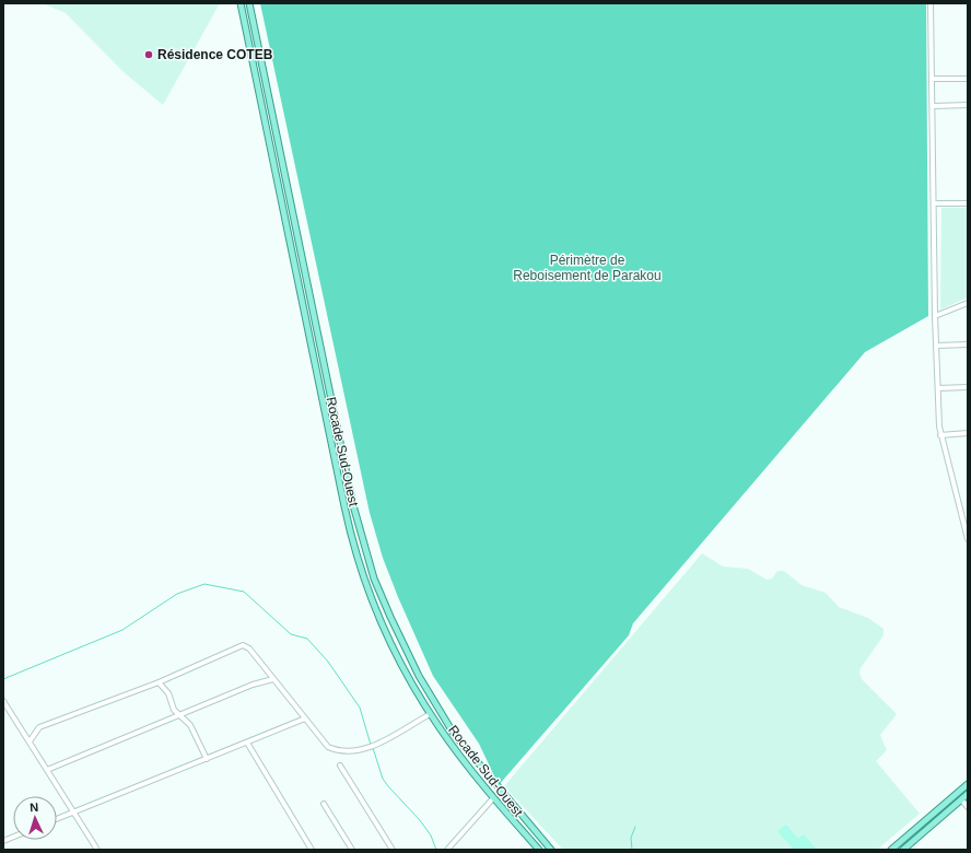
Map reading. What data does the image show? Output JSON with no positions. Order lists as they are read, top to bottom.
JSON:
{
  "streets": {
    "main road": ["Rocade Sud-Ouest"]
  },
  "parks": ["Périmètre de Reboisement de Parakou"],
  "places": ["Résidence COTEB"],
  "north": "top"
}
